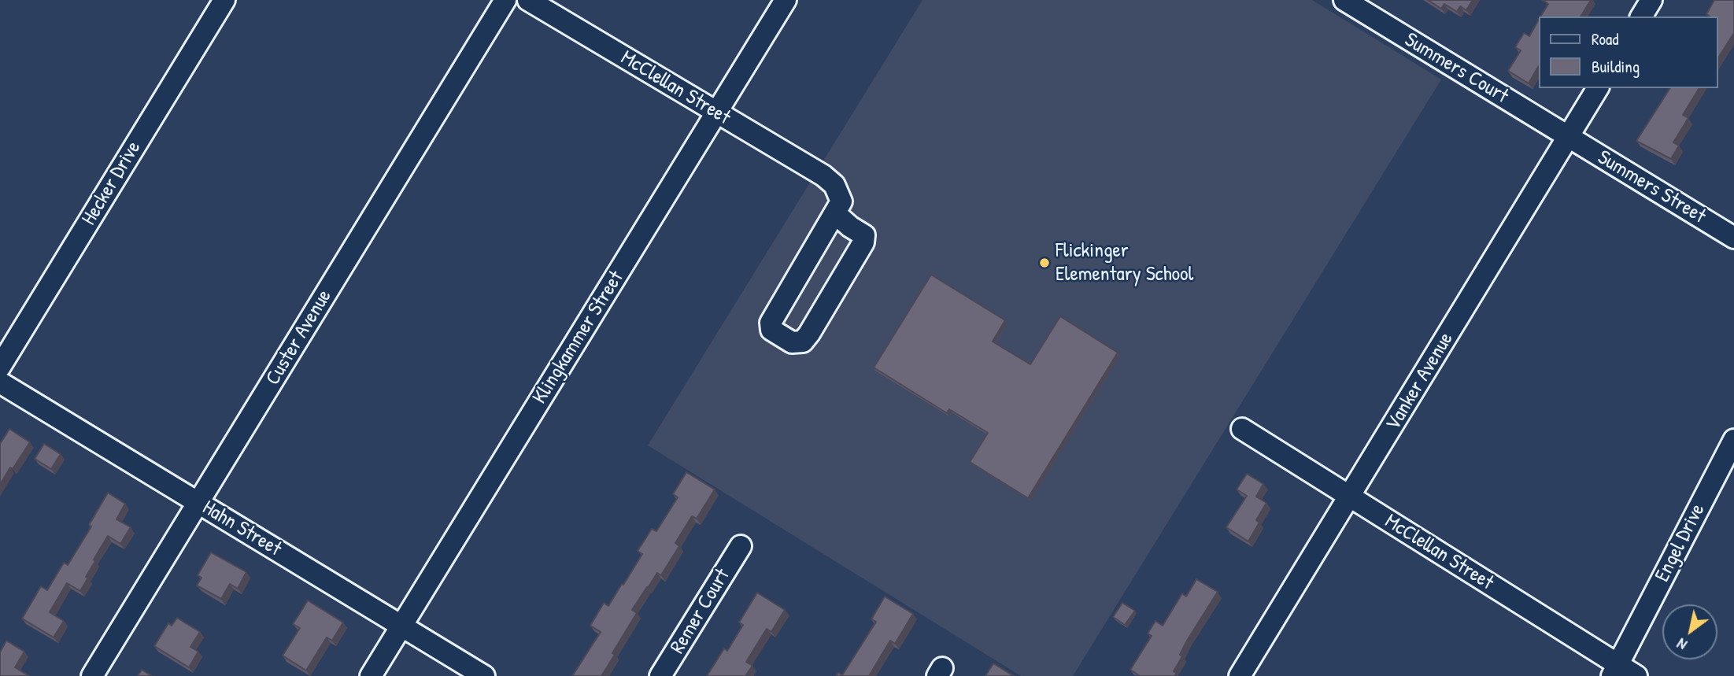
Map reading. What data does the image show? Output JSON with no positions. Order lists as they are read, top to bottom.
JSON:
{
  "streets": {
    "street": [
      "Summers Court",
      "McClellan Street",
      "Hecker Drive",
      "Summers Street",
      "Custer Avenue",
      "Klingkammer Street",
      "Vanker Avenue",
      "Hahn Street",
      "Engel Drive",
      "Remer Court"
    ]
  },
  "crossings": [
    ["Summers Court", "Summers Street"],
    ["Summers Court", "Vanker Avenue"],
    ["McClellan Street", "Klingkammer Street"],
    ["McClellan Street", "Vanker Avenue"],
    ["McClellan Street", "Engel Drive"],
    ["Summers Street", "Vanker Avenue"],
    ["Custer Avenue", "Hahn Street"],
    ["Klingkammer Street", "Hahn Street"]
  ],
  "places": ["Flickinger Elementary School"],
  "legend": ["Road", "Building"],
  "north": "bottom left"
}
